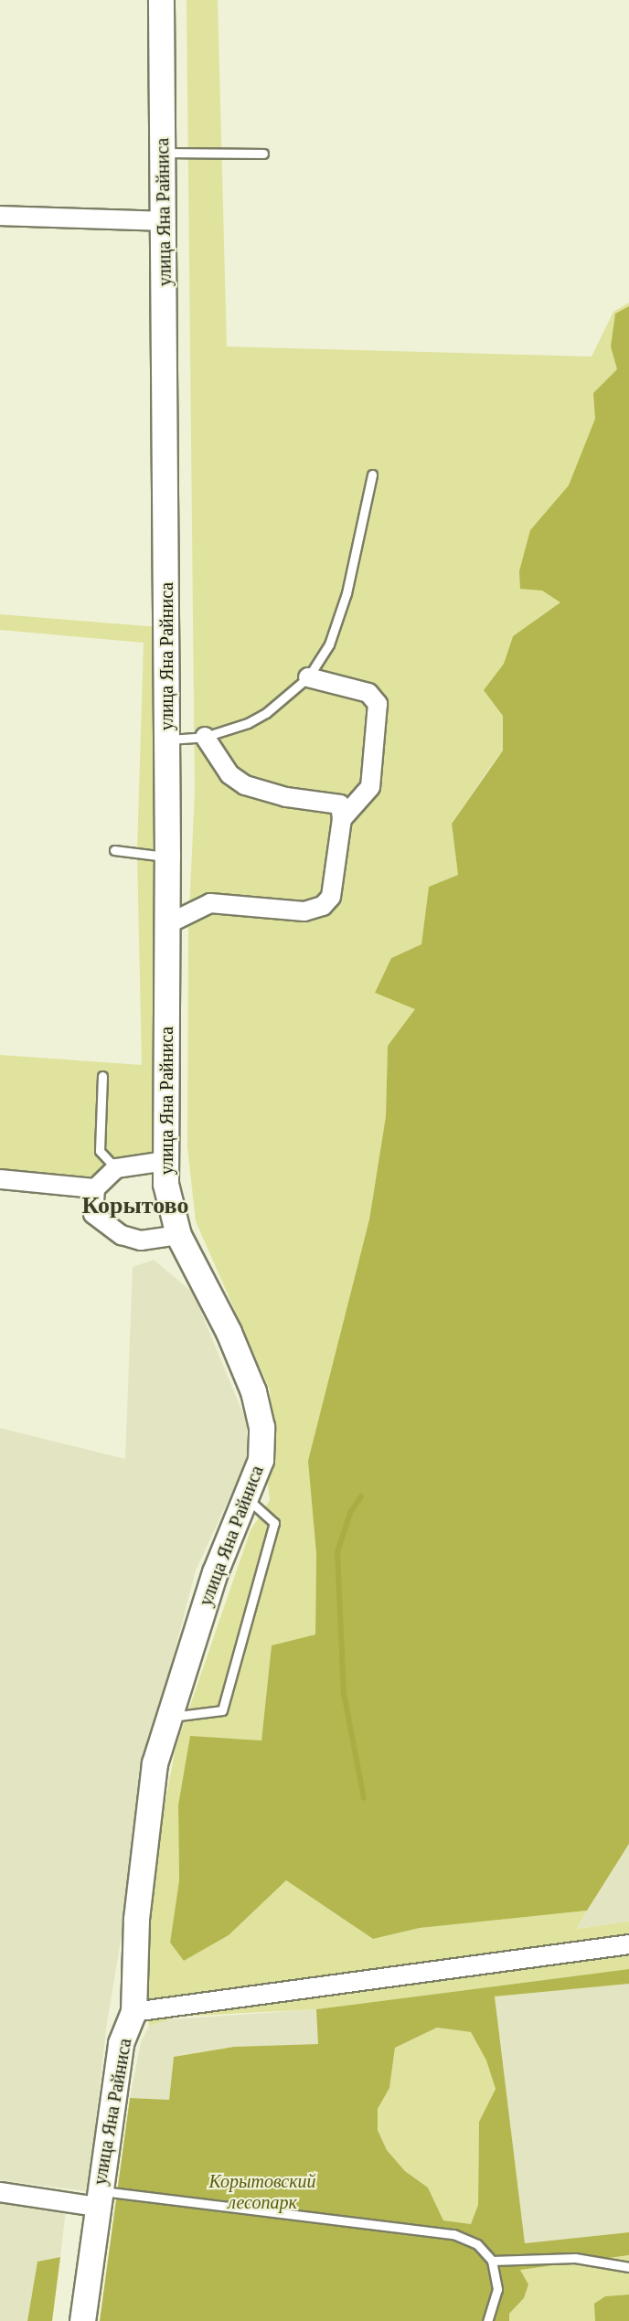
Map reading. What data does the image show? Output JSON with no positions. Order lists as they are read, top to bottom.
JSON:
{
  "streets": {
    "street": ["улица Яна Райниса"]
  },
  "districts": ["Корытово"],
  "parks": ["Корытовский лесопарк"]
}
